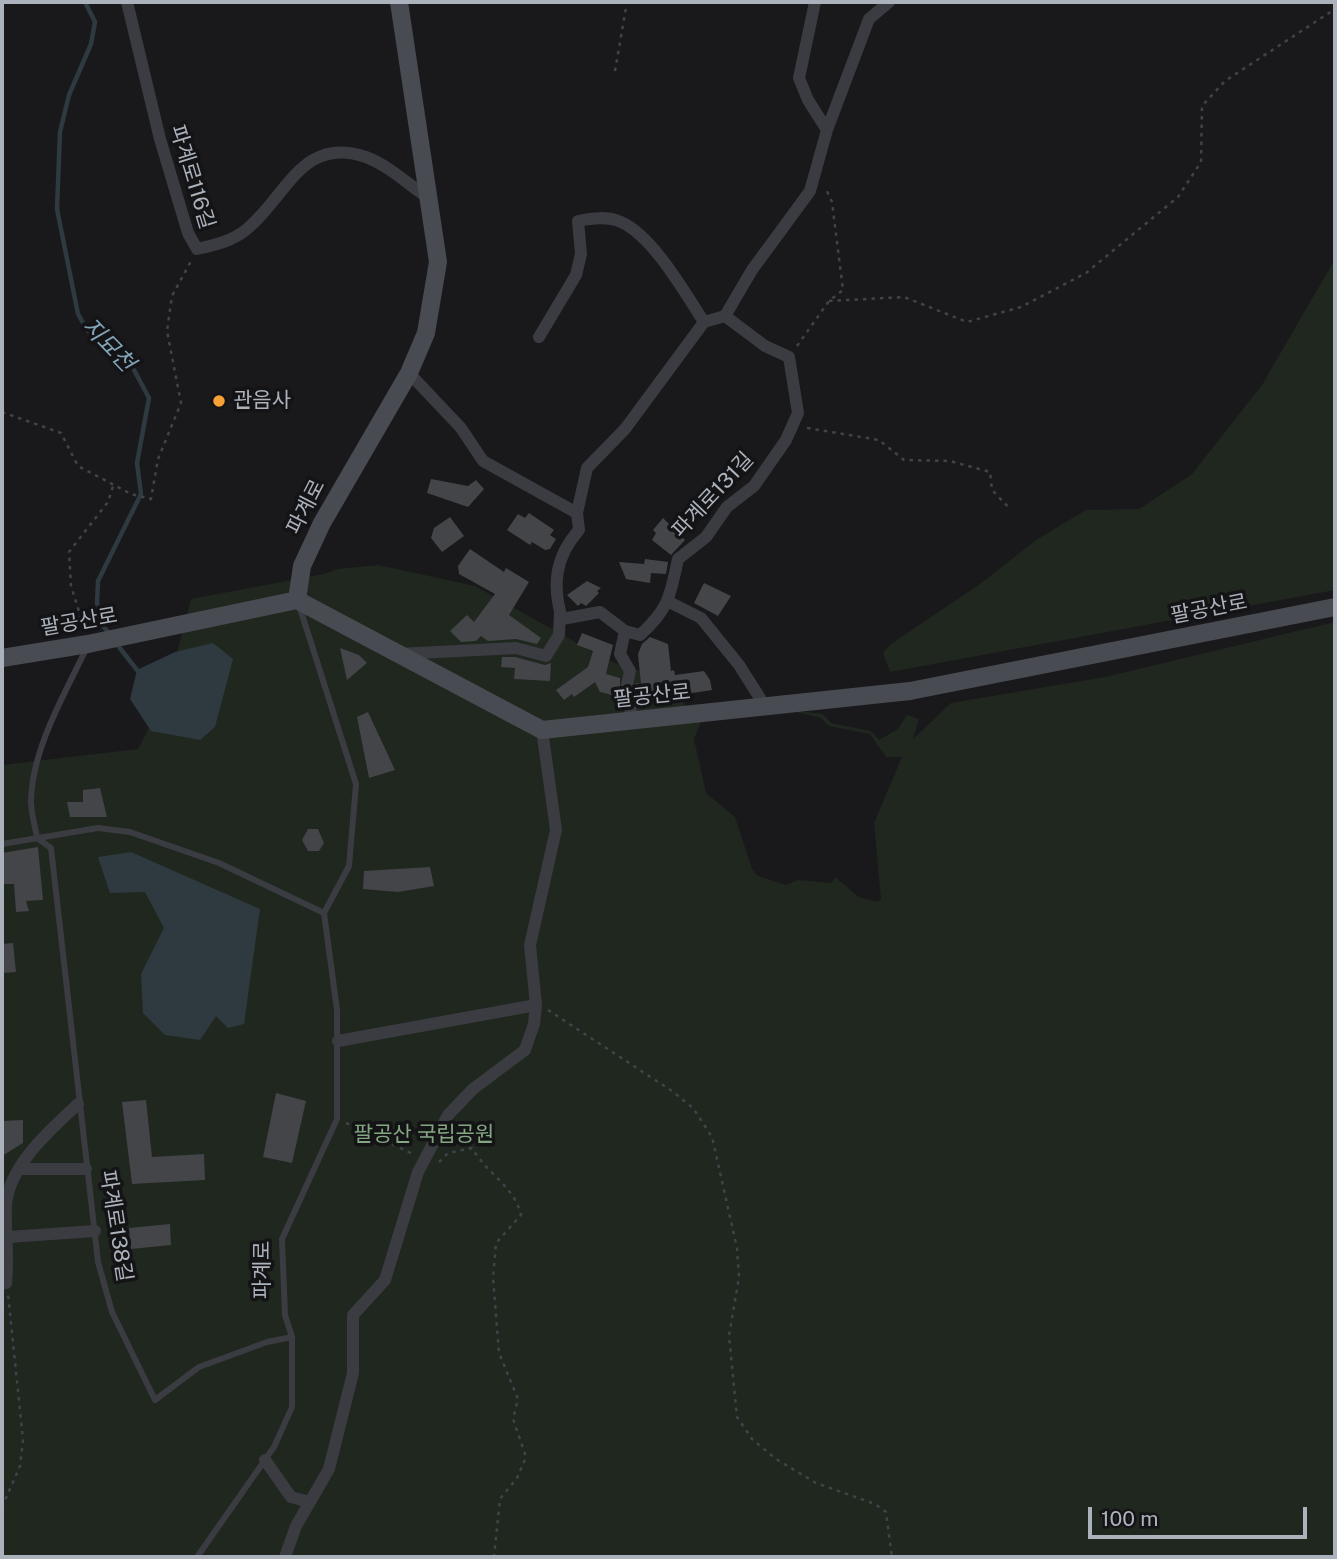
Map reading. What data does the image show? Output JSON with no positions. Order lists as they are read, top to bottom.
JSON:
{
  "streets": {
    "street": [
      "파계로116길",
      "파계로131길",
      "파계로",
      "팔공산로"
    ],
    "lane": ["파계로138길"]
  },
  "crossings": [
    ["파계로116길", "파계로"],
    ["파계로", "팔공산로"],
    ["파계로", "파계로138길"]
  ],
  "water": ["지묘천"],
  "parks": ["팔공산 국립공원"],
  "places": ["관음사"],
  "scale_bar": "100 m"
}
